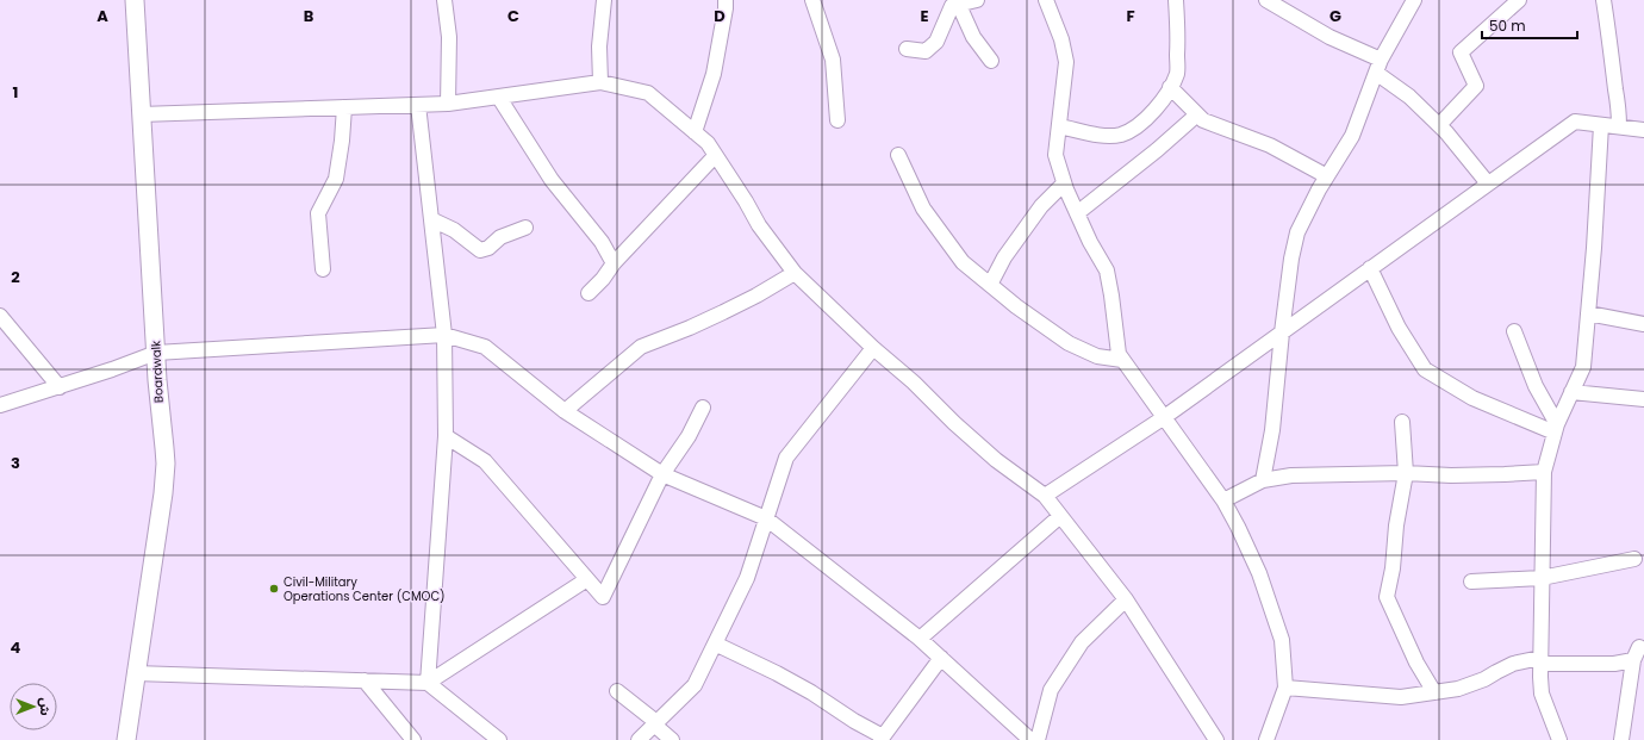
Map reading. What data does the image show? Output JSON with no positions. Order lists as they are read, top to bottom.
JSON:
{
  "streets": {
    "street": ["Boardwalk"]
  },
  "places": ["Civil-Military Operations Center (CMOC)"],
  "scale_bar": "50 m",
  "north": "right",
  "grid": {
    "columns": [
      "A",
      "B",
      "C",
      "D",
      "E",
      "F",
      "G"
    ],
    "rows": [
      "1",
      "2",
      "3",
      "4"
    ]
  }
}
